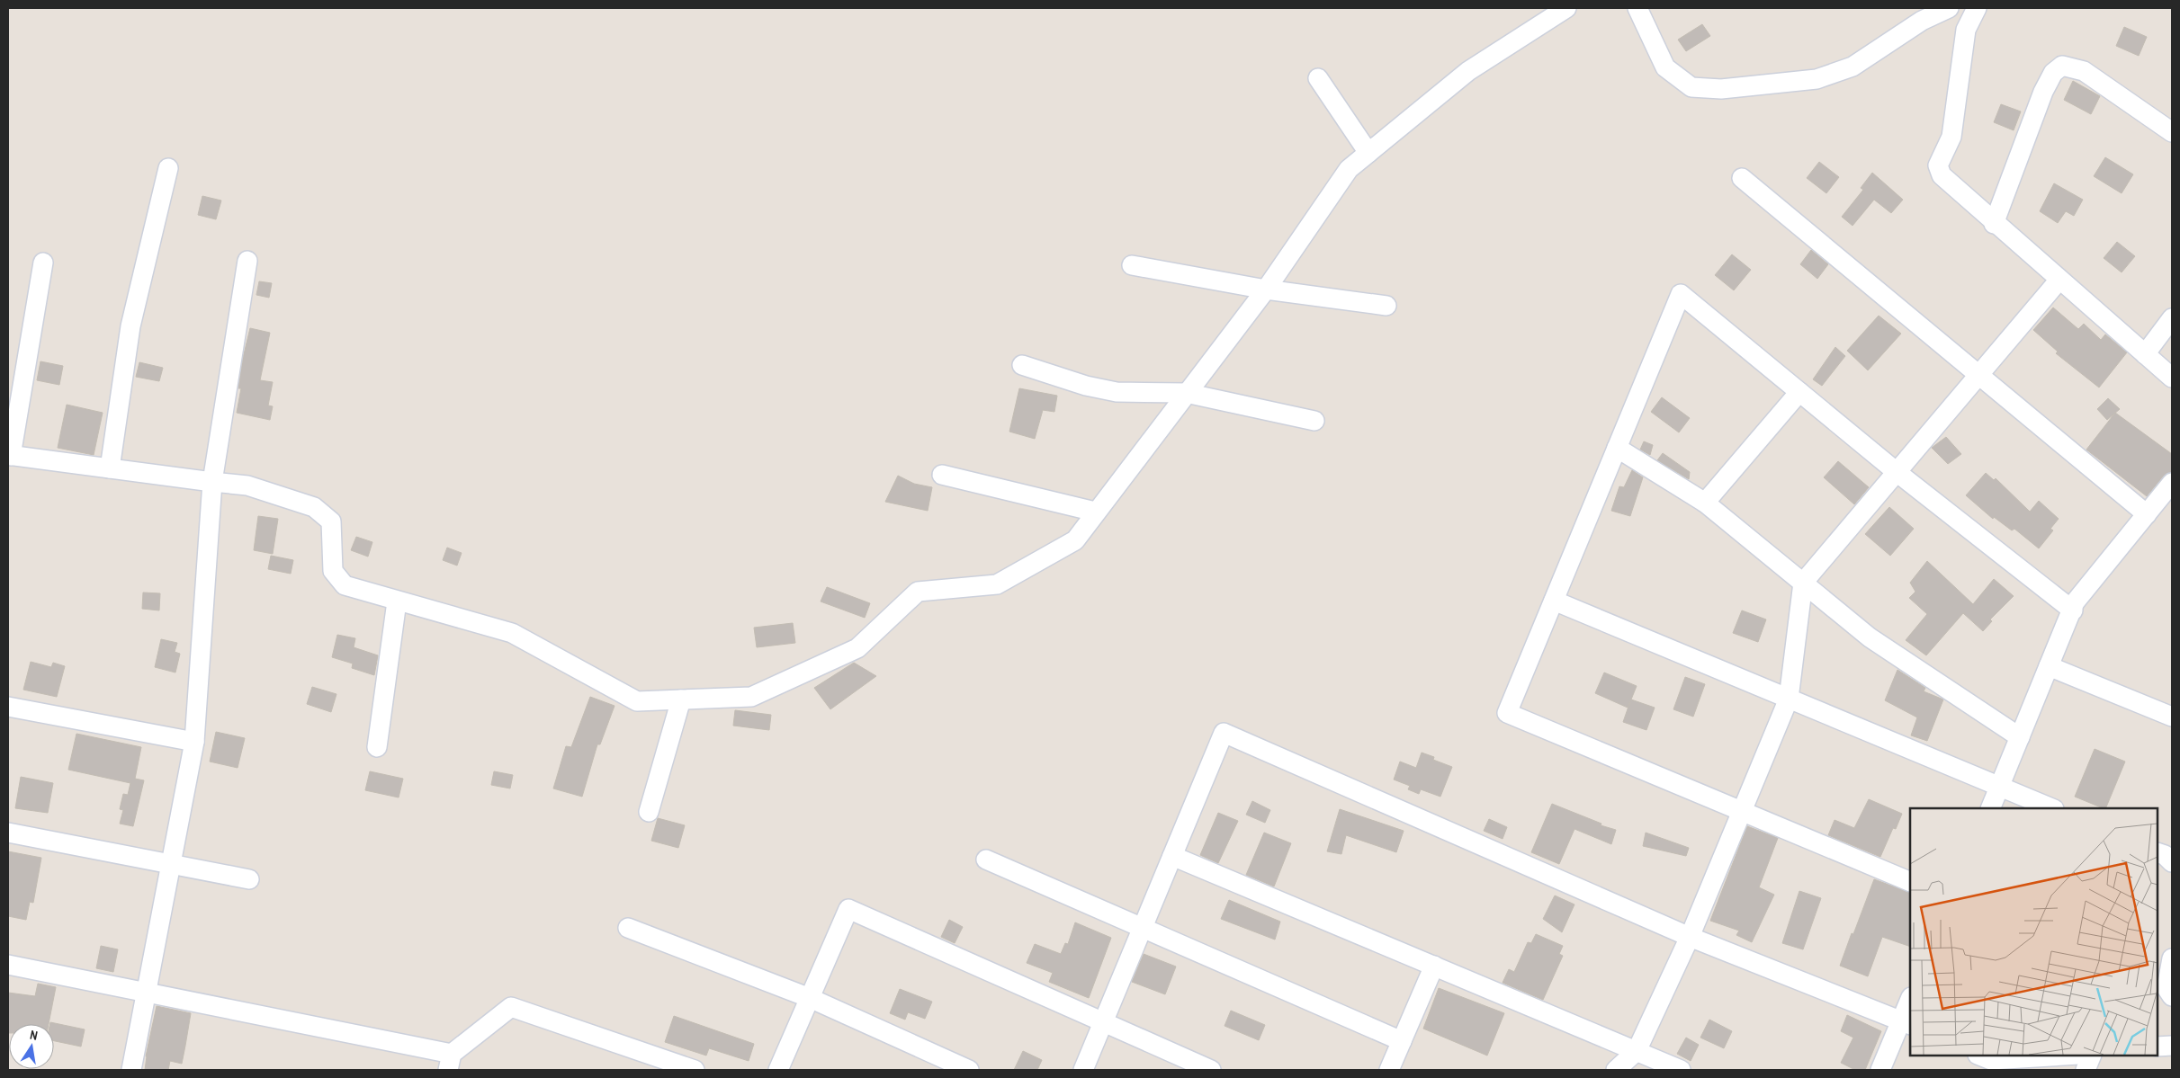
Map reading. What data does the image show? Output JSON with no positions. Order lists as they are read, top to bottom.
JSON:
{
  "north": "top"
}
